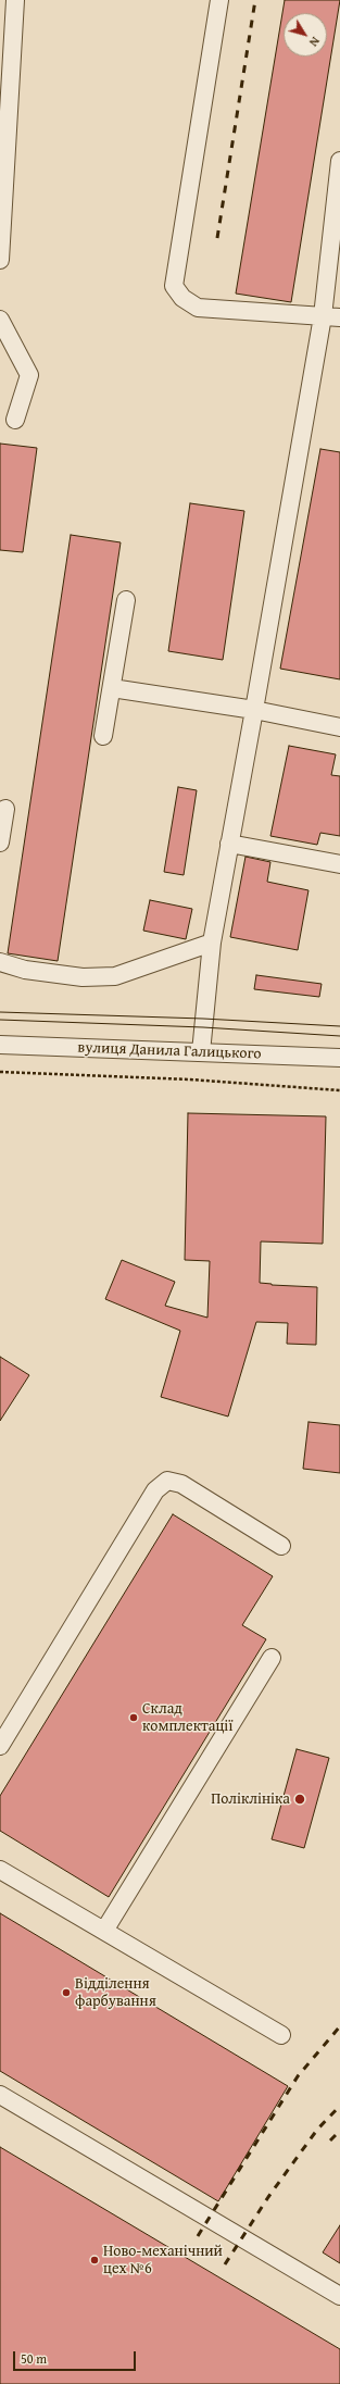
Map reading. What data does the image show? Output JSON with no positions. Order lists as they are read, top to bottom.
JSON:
{
  "streets": {
    "street": ["вулиця Данила Галицького"]
  },
  "places": [
    "Склад комплектації",
    "Поліклініка",
    "Відділення фарбування",
    "Ново-механічний цех №6"
  ],
  "scale_bar": "50 m",
  "north": "bottom right"
}
